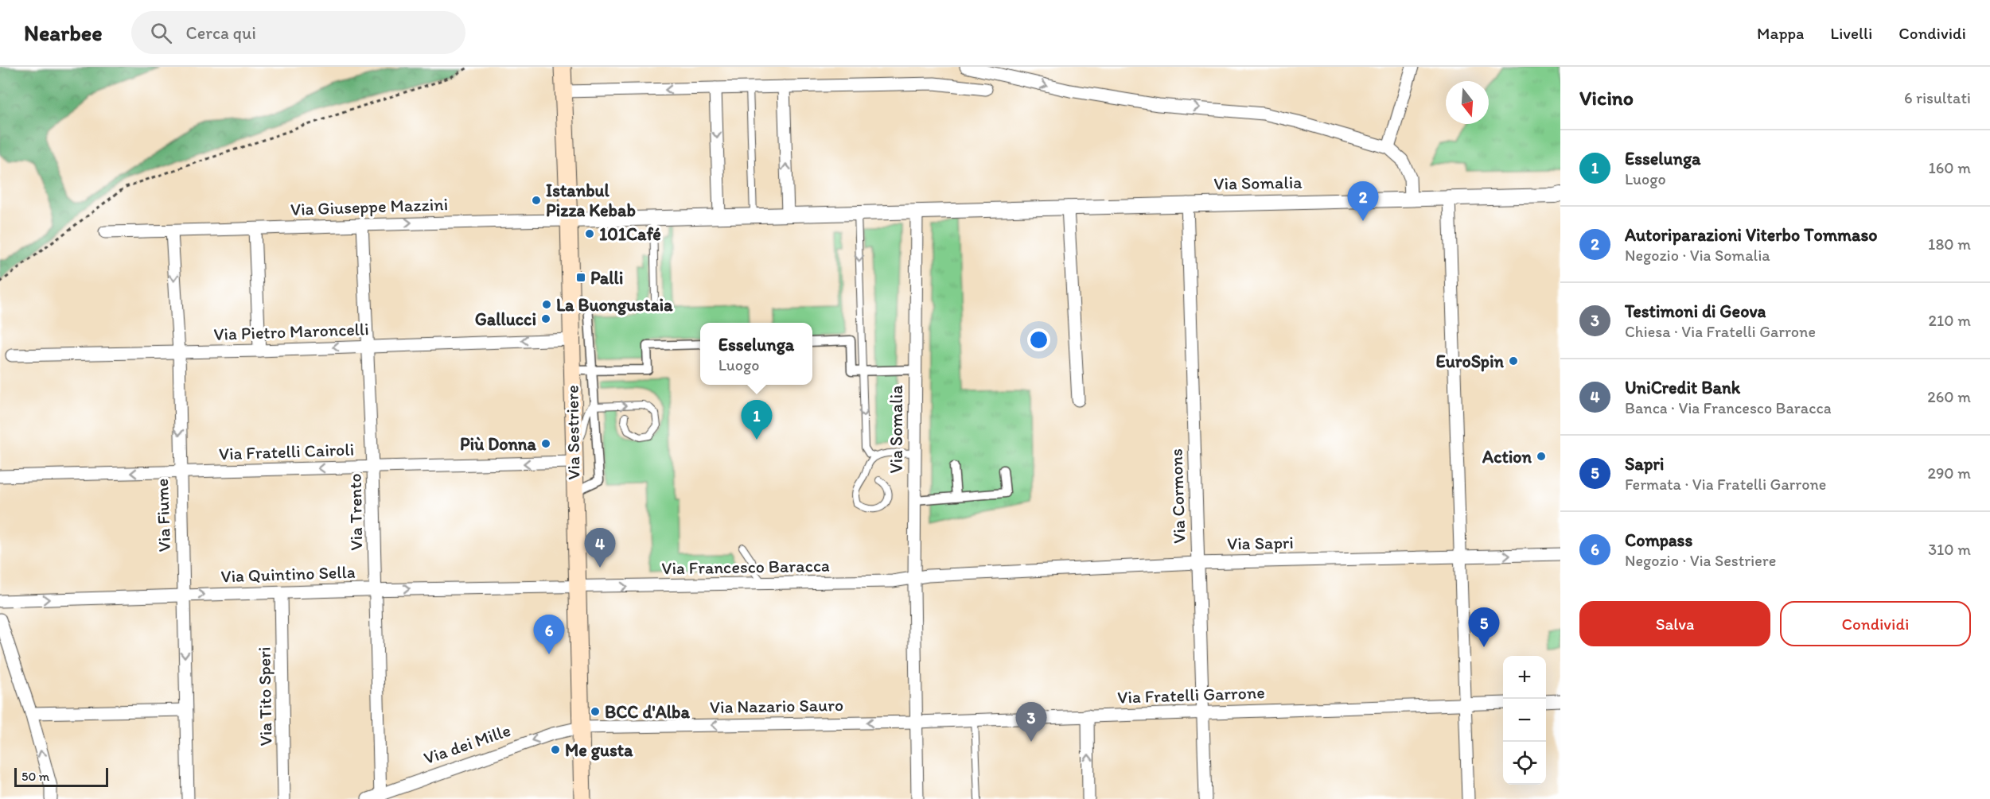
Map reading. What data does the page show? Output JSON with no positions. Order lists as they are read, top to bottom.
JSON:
{
  "streets": {
    "main road": ["Via Sestriere"],
    "street": [
      "Via Somalia",
      "Via Giuseppe Mazzini",
      "Via Pietro Maroncelli",
      "Via Fratelli Cairoli",
      "Via Cormons",
      "Via Trento",
      "Via Fiume",
      "Via Sapri",
      "Via Francesco Baracca",
      "Via Quintino Sella",
      "Via Fratelli Garrone",
      "Via Tito Speri",
      "Via Nazario Sauro",
      "Via dei Mille"
    ]
  },
  "crossings": [
    ["Via Somalia", "Via Cormons"],
    ["Via Somalia", "Via Francesco Baracca"],
    ["Via Somalia", "Via Fratelli Garrone"],
    ["Via Somalia", "Via Nazario Sauro"],
    ["Via Giuseppe Mazzini", "Via Sestriere"],
    ["Via Giuseppe Mazzini", "Via Trento"],
    ["Via Giuseppe Mazzini", "Via Fiume"],
    ["Via Pietro Maroncelli", "Via Sestriere"],
    ["Via Pietro Maroncelli", "Via Trento"],
    ["Via Pietro Maroncelli", "Via Fiume"],
    ["Via Sestriere", "Via Fratelli Cairoli"],
    ["Via Sestriere", "Via Francesco Baracca"],
    ["Via Sestriere", "Via Quintino Sella"],
    ["Via Sestriere", "Via Nazario Sauro"],
    ["Via Sestriere", "Via dei Mille"],
    ["Via Fratelli Cairoli", "Via Trento"],
    ["Via Fratelli Cairoli", "Via Fiume"],
    ["Via Cormons", "Via Sapri"],
    ["Via Cormons", "Via Francesco Baracca"],
    ["Via Trento", "Via Quintino Sella"],
    ["Via Trento", "Via dei Mille"],
    ["Via Fiume", "Via Quintino Sella"],
    ["Via Francesco Baracca", "Via Quintino Sella"],
    ["Via Quintino Sella", "Via Tito Speri"],
    ["Via Fratelli Garrone", "Via Nazario Sauro"],
    ["Via Nazario Sauro", "Via dei Mille"]
  ],
  "one_way": [
    "Via Giuseppe Mazzini",
    "Via Pietro Maroncelli",
    "Via Fratelli Cairoli",
    "Via Francesco Baracca",
    "Via Quintino Sella",
    "Via Nazario Sauro",
    "Via dei Mille"
  ],
  "places": {
    "other": [
      "Istanbul Pizza Kebab",
      "101Café",
      "La Buongustaia",
      "Gallucci",
      "EuroSpin",
      "Più Donna",
      "Action",
      "BCC d'Alba",
      "Me gusta"
    ],
    "transit": ["Palli"]
  },
  "scale_bar": "50 m",
  "north": "bottom",
  "page": {
    "header": "Nearbee",
    "search": "Cerca qui",
    "nav": ["Mappa", "Livelli", "Condividi"],
    "heading": ["Vicino", "6 risultati"],
    "list": [
      {
        "mark": "1",
        "name": "Esselunga",
        "note": "Luogo",
        "value": "160 m"
      },
      {
        "mark": "2",
        "name": "Autoriparazioni Viterbo Tommaso",
        "note": "Negozio · Via Somalia",
        "value": "180 m"
      },
      {
        "mark": "3",
        "name": "Testimoni di Geova",
        "note": "Chiesa · Via Fratelli Garrone",
        "value": "210 m"
      },
      {
        "mark": "4",
        "name": "UniCredit Bank",
        "note": "Banca · Via Francesco Baracca",
        "value": "260 m"
      },
      {
        "mark": "5",
        "name": "Sapri",
        "note": "Fermata · Via Fratelli Garrone",
        "value": "290 m"
      },
      {
        "mark": "6",
        "name": "Compass",
        "note": "Negozio · Via Sestriere",
        "value": "310 m"
      }
    ],
    "pins": [
      "2",
      "1",
      "4",
      "5",
      "6",
      "3"
    ],
    "popup": ["Esselunga", "Luogo"],
    "buttons": ["Salva", "Condividi"],
    "map_buttons": ["+", "−"],
    "scale": "50 m"
  }
}
